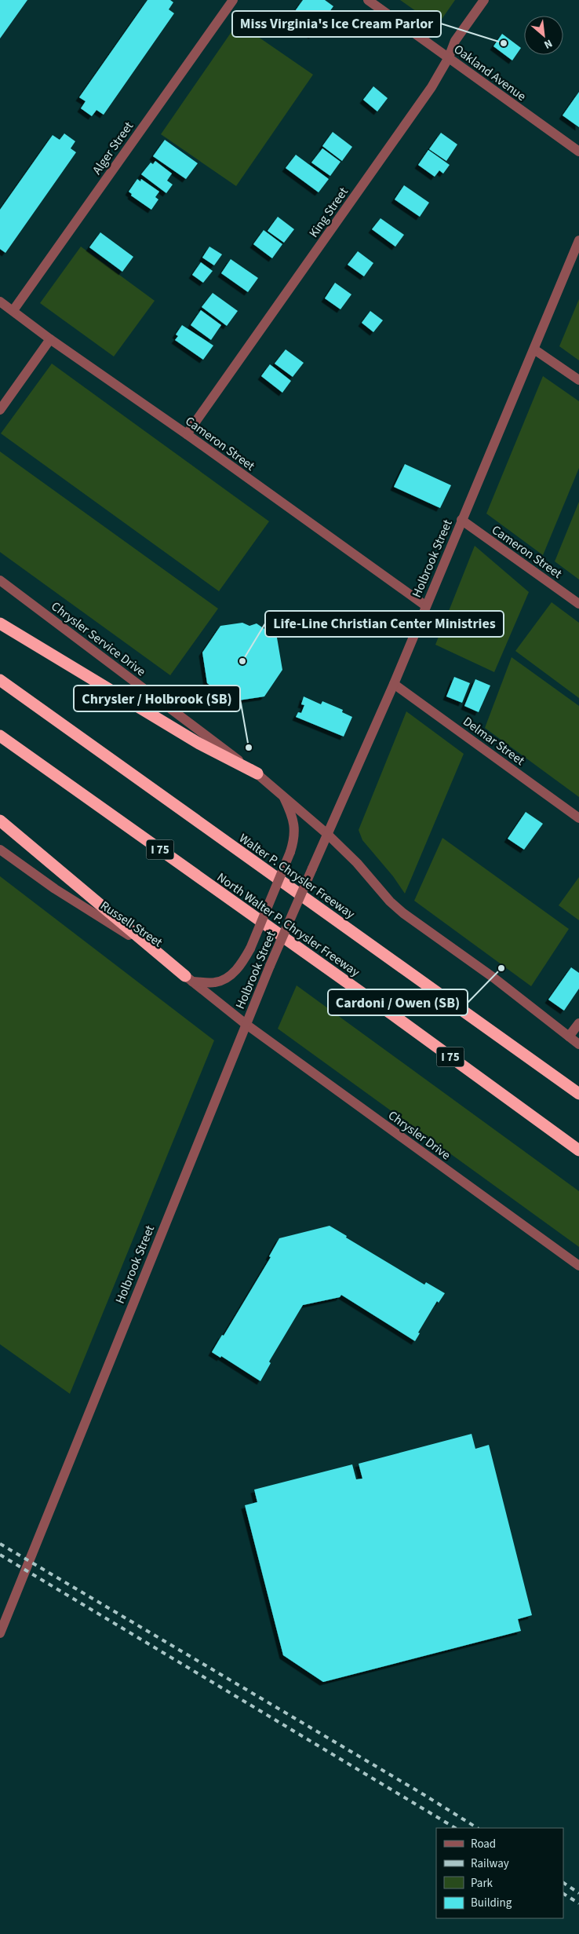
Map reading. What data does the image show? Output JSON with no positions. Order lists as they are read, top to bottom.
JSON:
{
  "streets": {
    "highway": ["I 75", "Walter P. Chrysler Freeway", "North Walter P. Chrysler Freeway"],
    "street": [
      "Oakland Avenue",
      "Alger Street",
      "King Street",
      "Cameron Street",
      "Holbrook Street",
      "Chrysler Service Drive",
      "Delmar Street",
      "Russell Street",
      "Chrysler Drive"
    ]
  },
  "crossings": [
    ["Oakland Avenue", "King Street"],
    ["Alger Street", "Cameron Street"],
    ["King Street", "Cameron Street"],
    ["Cameron Street", "Holbrook Street"],
    ["Holbrook Street", "Chrysler Service Drive"],
    ["Holbrook Street", "Delmar Street"],
    ["Holbrook Street", "Russell Street"],
    ["Holbrook Street", "Chrysler Drive"],
    ["Russell Street", "Chrysler Drive"]
  ],
  "places": [
    "Miss Virginia's Ice Cream Parlor",
    "Life-Line Christian Center Ministries",
    "Chrysler / Holbrook (SB)",
    "Cardoni / Owen (SB)"
  ],
  "legend": [
    "Road",
    "Railway",
    "Park",
    "Building"
  ],
  "north": "bottom right"
}
